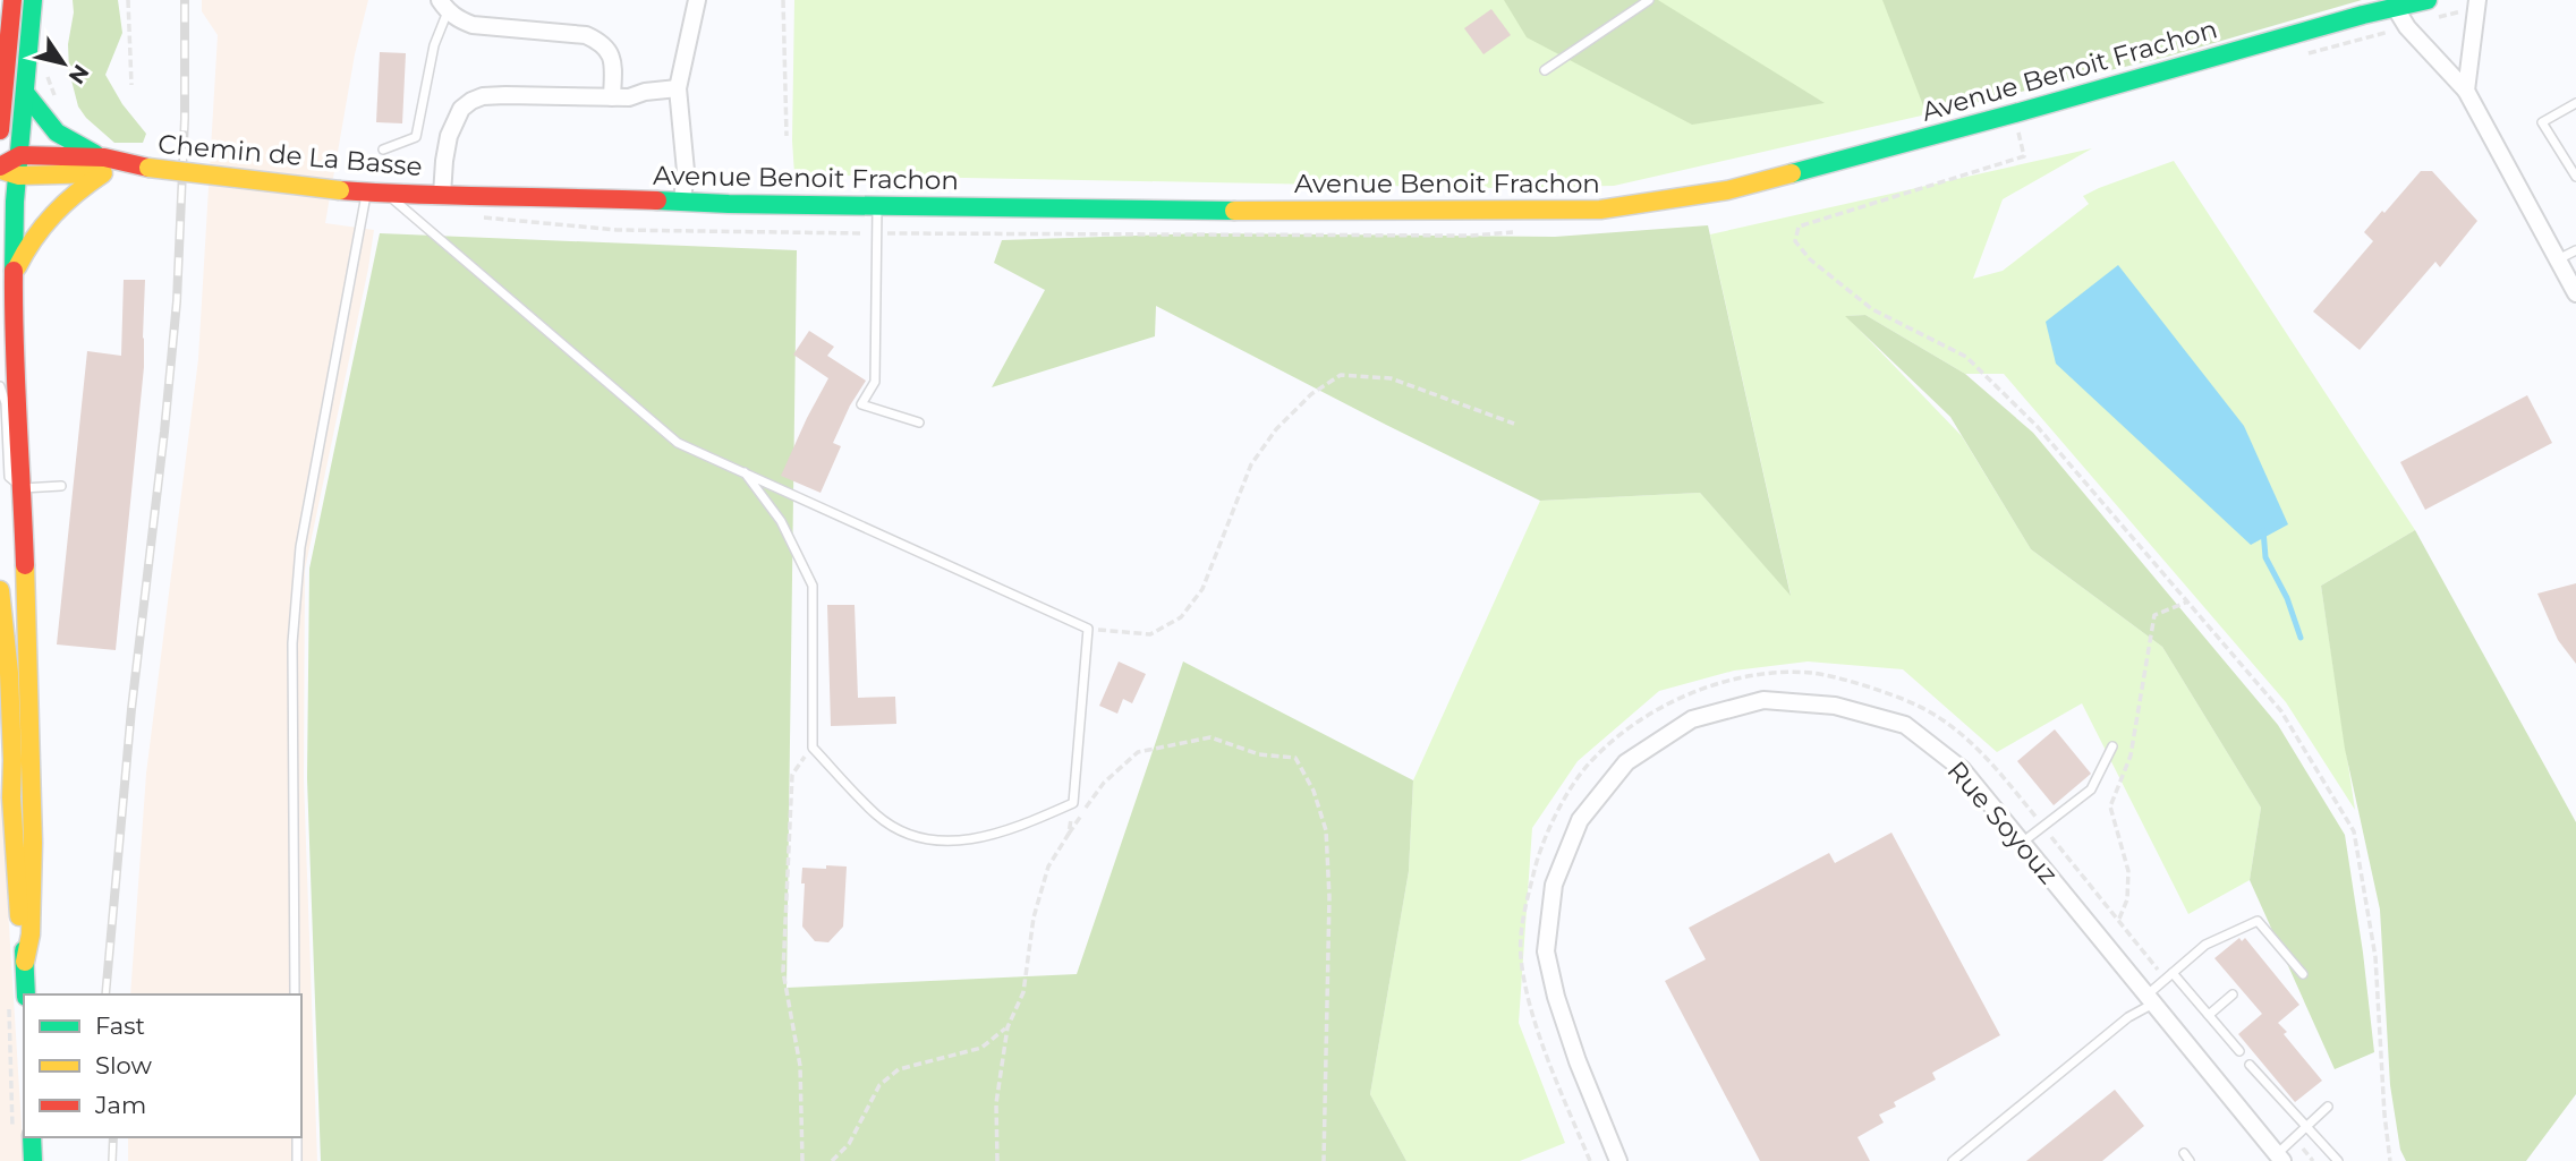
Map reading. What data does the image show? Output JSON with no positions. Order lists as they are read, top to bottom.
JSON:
{
  "streets": {
    "main road": ["Avenue Benoit Frachon", "Chemin de La Basse"],
    "street": ["Rue Soyouz"]
  },
  "crossings": [
    ["Avenue Benoit Frachon", "Chemin de La Basse"]
  ],
  "legend": ["Fast", "Slow", "Jam"],
  "north": "bottom right"
}
